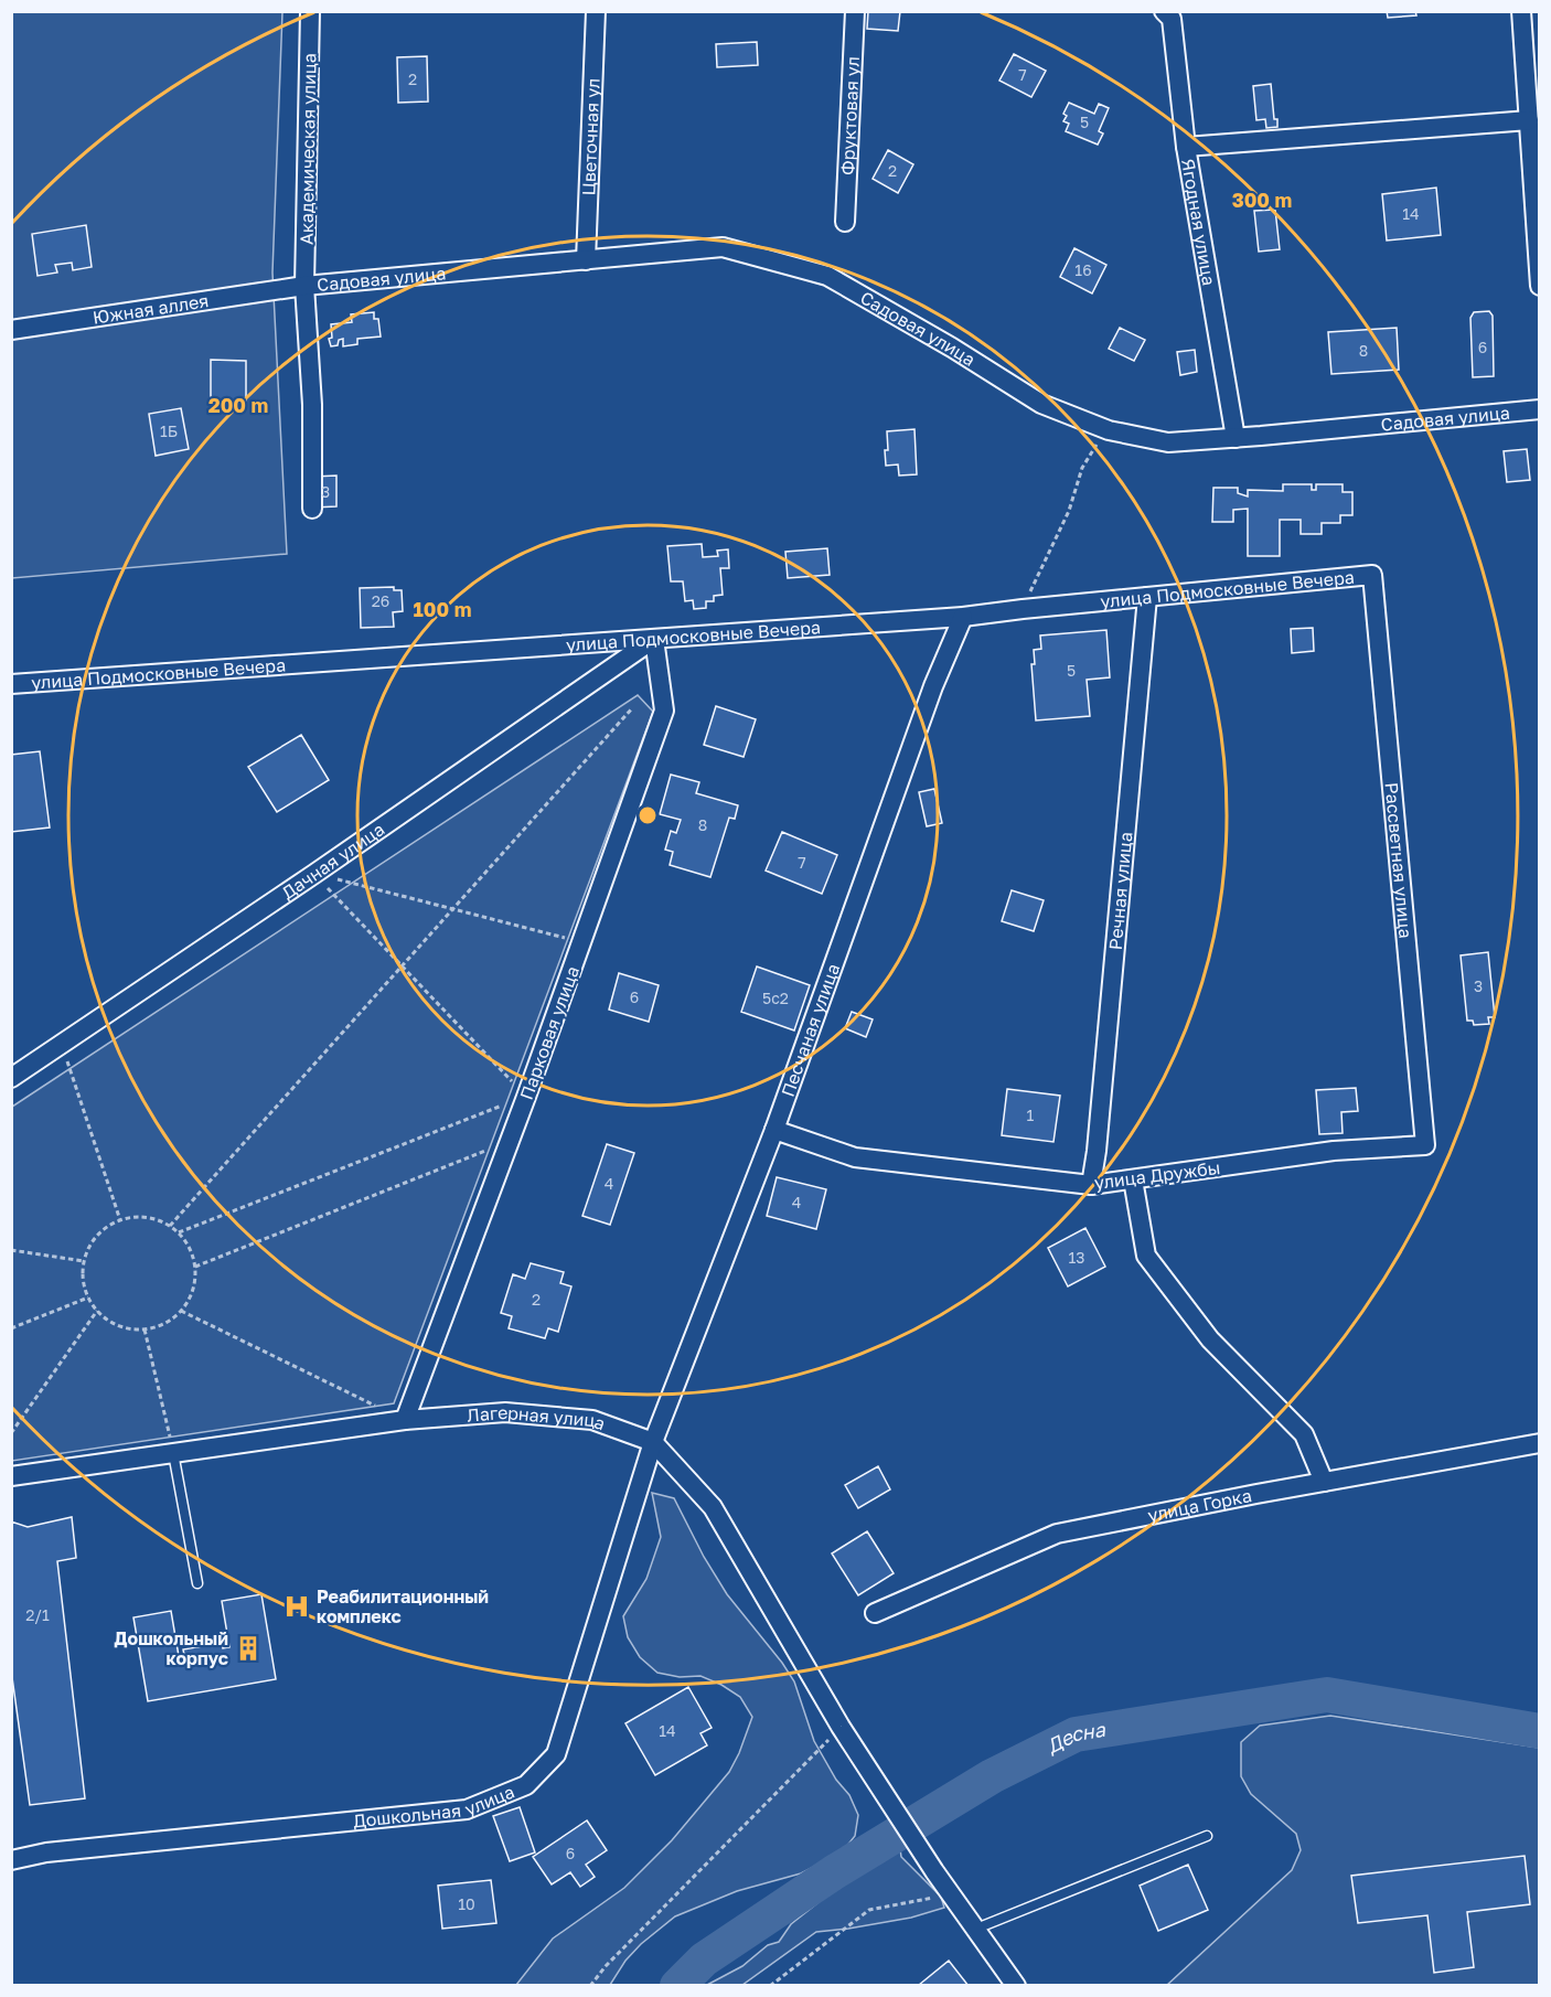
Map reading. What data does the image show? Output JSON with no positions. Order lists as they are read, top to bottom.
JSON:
{
  "streets": {
    "street": [
      "Фруктовая ул",
      "Цветочная ул",
      "Академическая улица",
      "Ягодная улица",
      "Садовая улица",
      "Южная аллея",
      "улица Подмосковные Вечера",
      "Дачная улица",
      "Рассветная улица",
      "Речная улица",
      "Песчаная улица",
      "Парковая улица",
      "улица Дружбы",
      "Лагерная улица",
      "улица Горка",
      "Дошкольная улица"
    ]
  },
  "crossings": [
    ["Цветочная ул", "Садовая улица"],
    ["Академическая улица", "Садовая улица"],
    ["Академическая улица", "Южная аллея"],
    ["Ягодная улица", "Садовая улица"],
    ["Садовая улица", "Южная аллея"],
    ["улица Подмосковные Вечера", "Дачная улица"],
    ["улица Подмосковные Вечера", "Рассветная улица"],
    ["улица Подмосковные Вечера", "Речная улица"],
    ["улица Подмосковные Вечера", "Песчаная улица"],
    ["улица Подмосковные Вечера", "Парковая улица"],
    ["Дачная улица", "Парковая улица"],
    ["Рассветная улица", "улица Дружбы"],
    ["Речная улица", "улица Дружбы"],
    ["Песчаная улица", "улица Дружбы"],
    ["Песчаная улица", "Лагерная улица"],
    ["Песчаная улица", "Дошкольная улица"],
    ["Парковая улица", "Лагерная улица"],
    ["Лагерная улица", "Дошкольная улица"]
  ],
  "water": ["Десна"],
  "places": {
    "hospital": ["Реабилитационный комплекс"],
    "building": ["Дошкольный корпус"]
  },
  "house_numbers": [
    "7",
    "2",
    "5",
    "2",
    "14",
    "16",
    "6",
    "8",
    "1Б",
    "3",
    "26",
    "5",
    "8",
    "7",
    "3",
    "6",
    "5с2",
    "1",
    "4",
    "4",
    "13",
    "2",
    "2/1",
    "14",
    "6",
    "10"
  ],
  "rings": ["300 m", "200 m", "100 m"]
}
